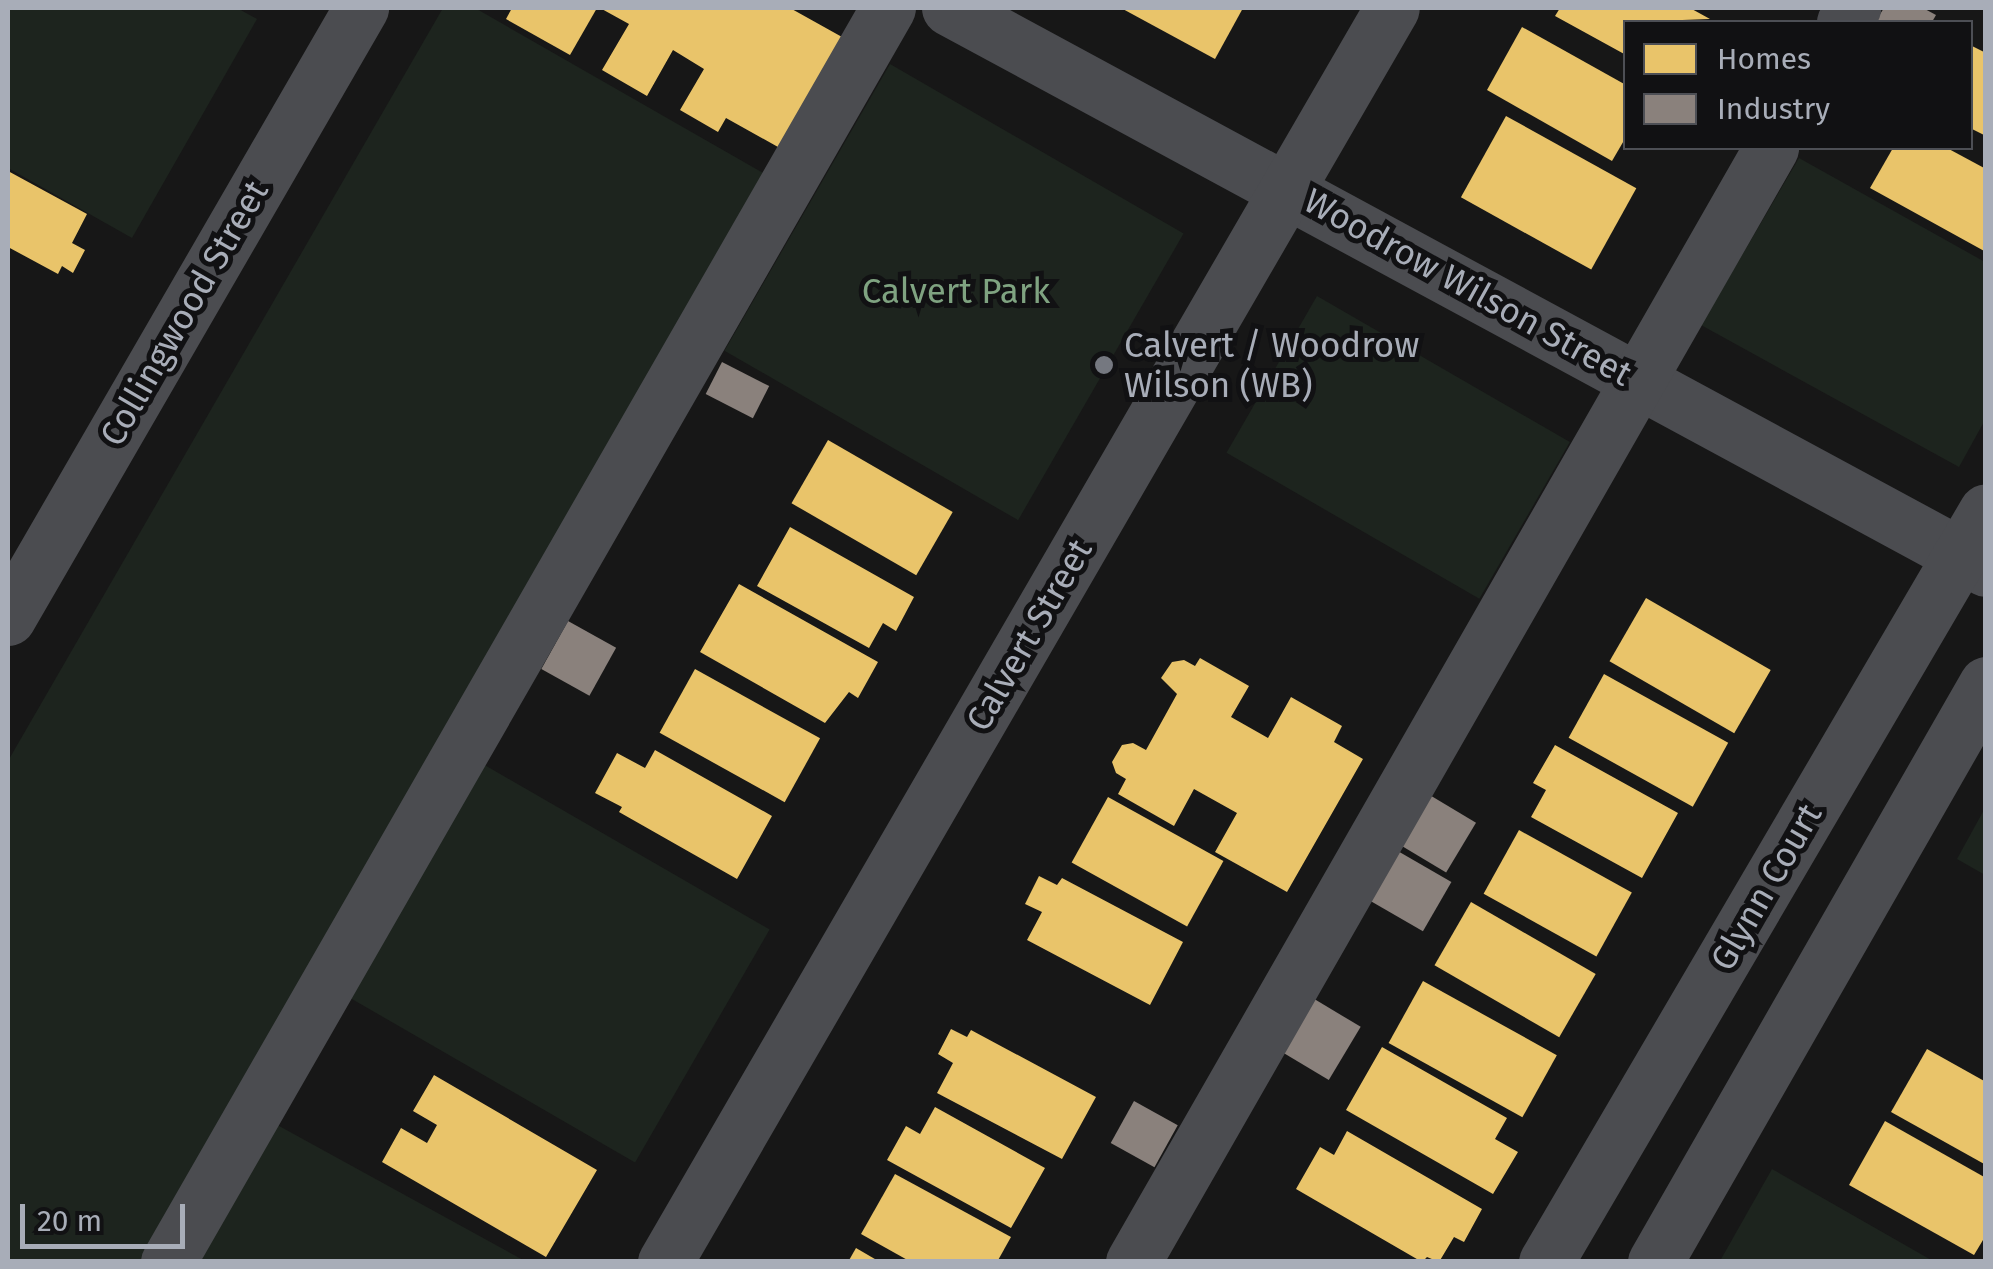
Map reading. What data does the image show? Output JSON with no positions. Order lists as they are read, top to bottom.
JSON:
{
  "streets": {
    "street": [
      "Woodrow Wilson Street",
      "Collingwood Street",
      "Calvert Street",
      "Glynn Court"
    ]
  },
  "crossings": [
    ["Woodrow Wilson Street", "Calvert Street"],
    ["Woodrow Wilson Street", "Glynn Court"]
  ],
  "parks": ["Calvert Park"],
  "places": ["Calvert / Woodrow Wilson (WB)"],
  "legend": ["Homes", "Industry"],
  "scale_bar": "20 m"
}
